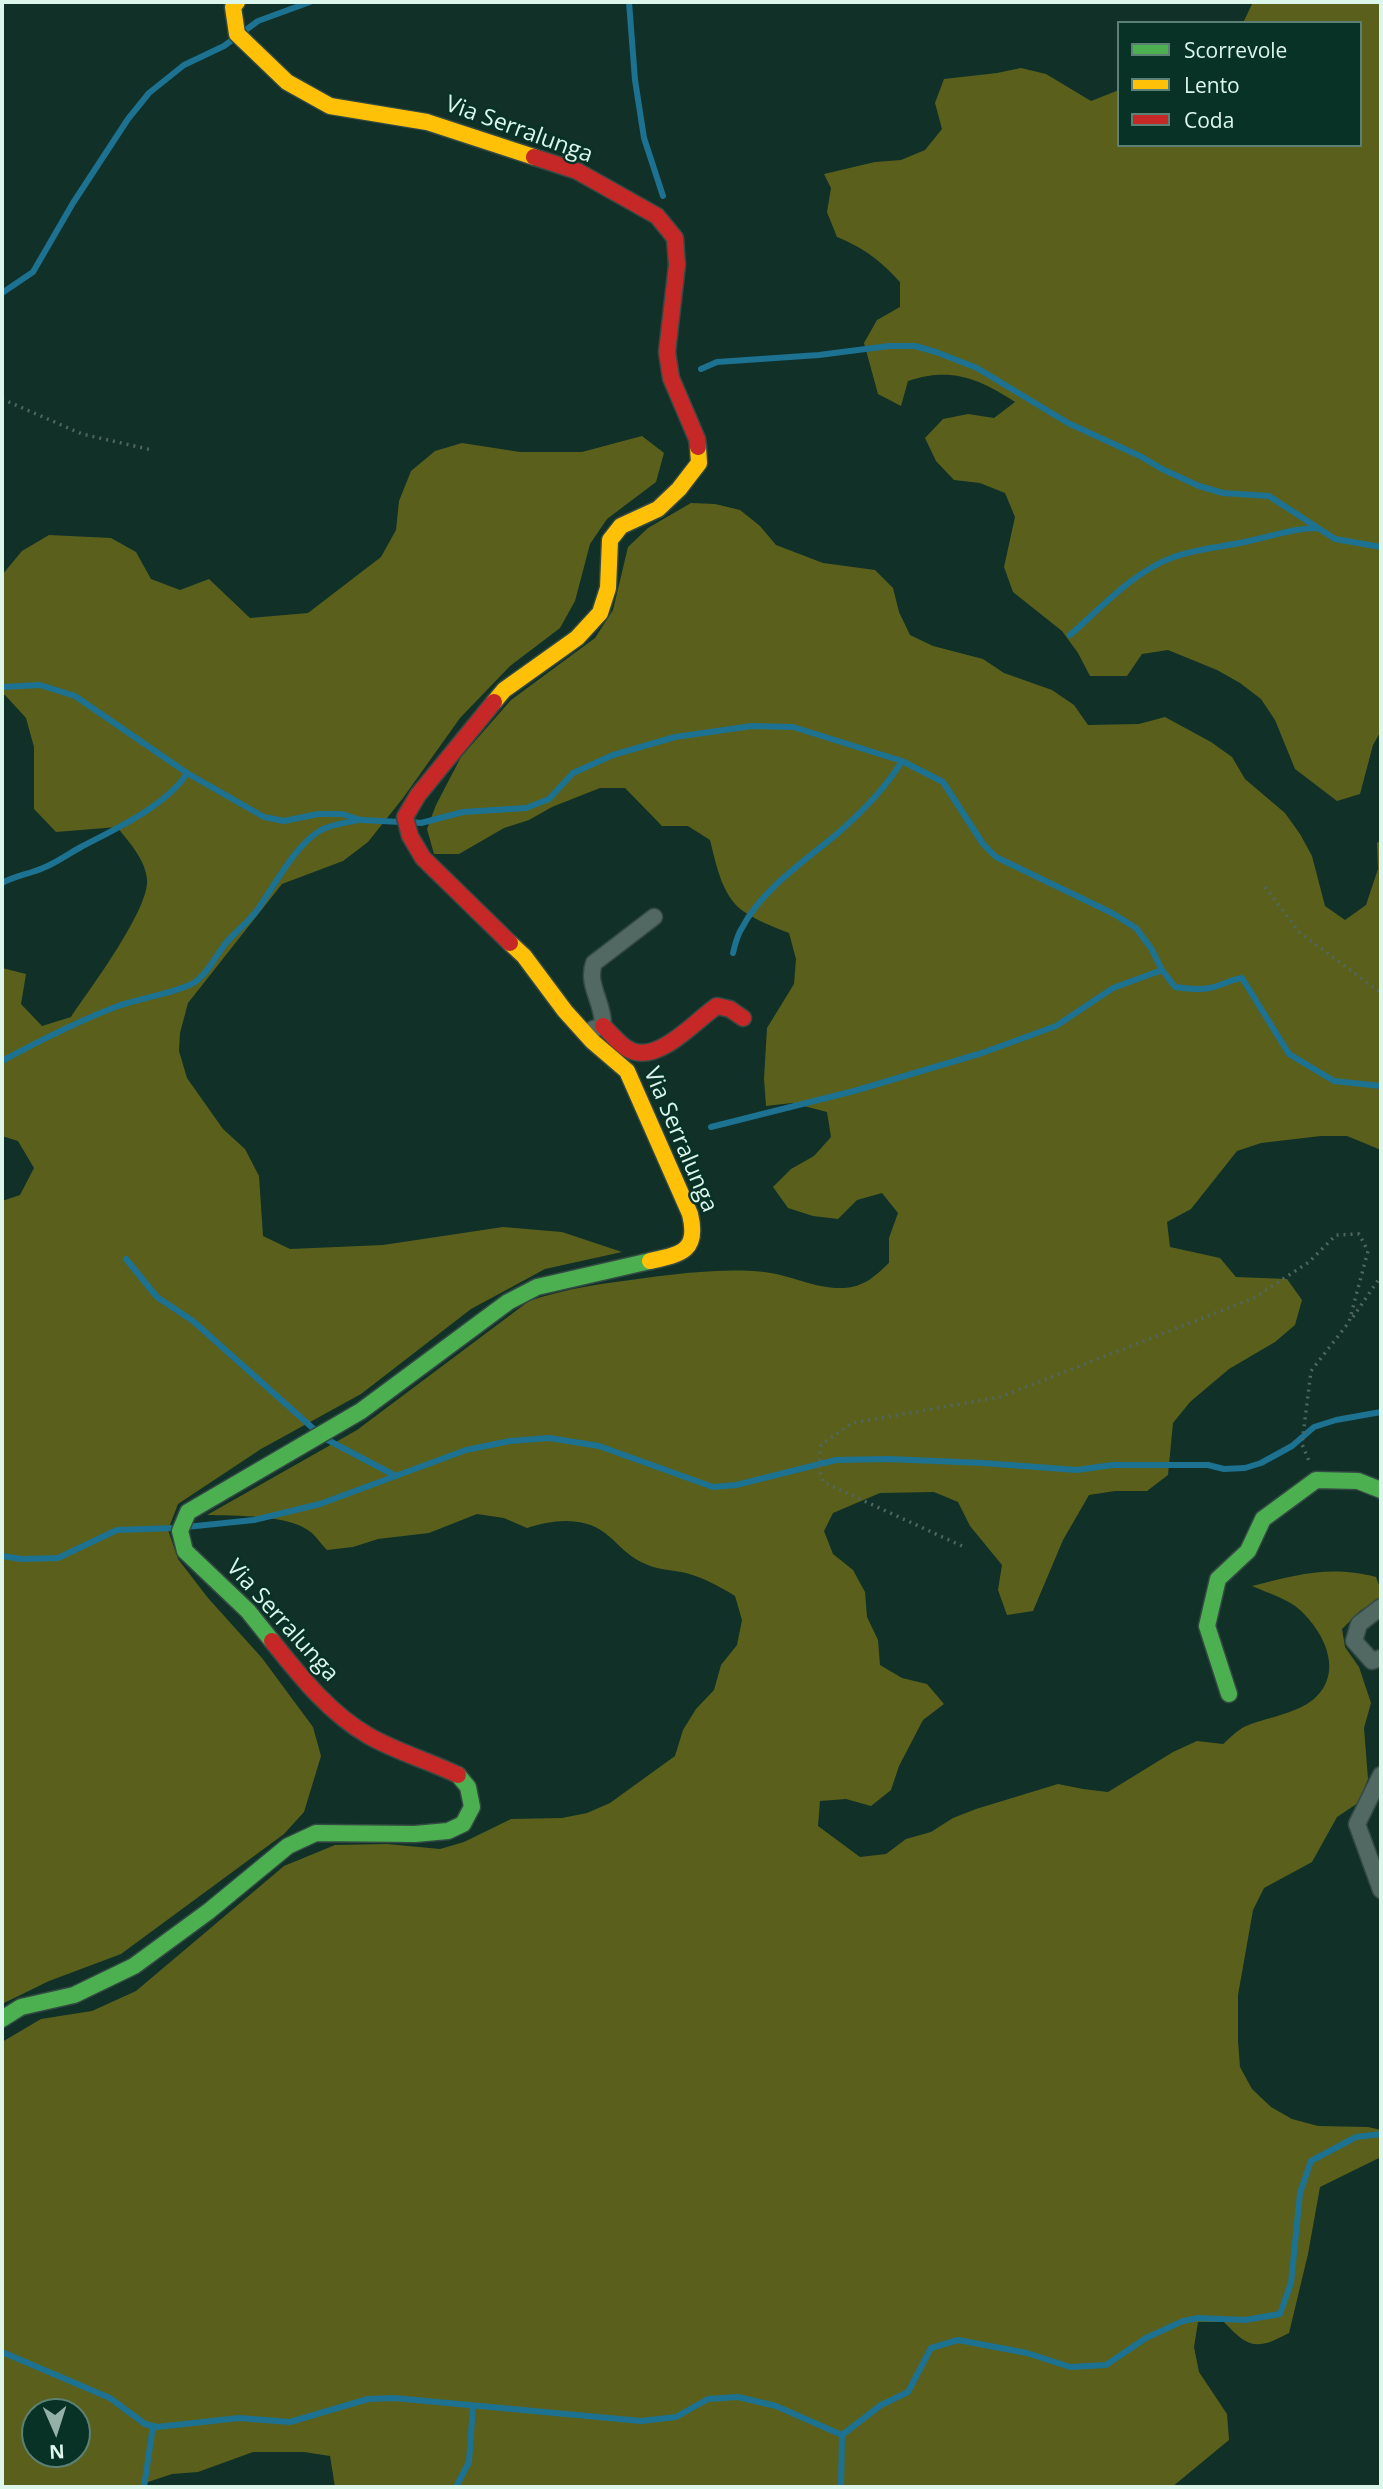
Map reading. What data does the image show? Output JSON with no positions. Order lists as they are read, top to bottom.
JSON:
{
  "streets": {
    "street": ["Via Serralunga"]
  },
  "legend": ["Scorrevole", "Lento", "Coda"],
  "north": "bottom"
}
